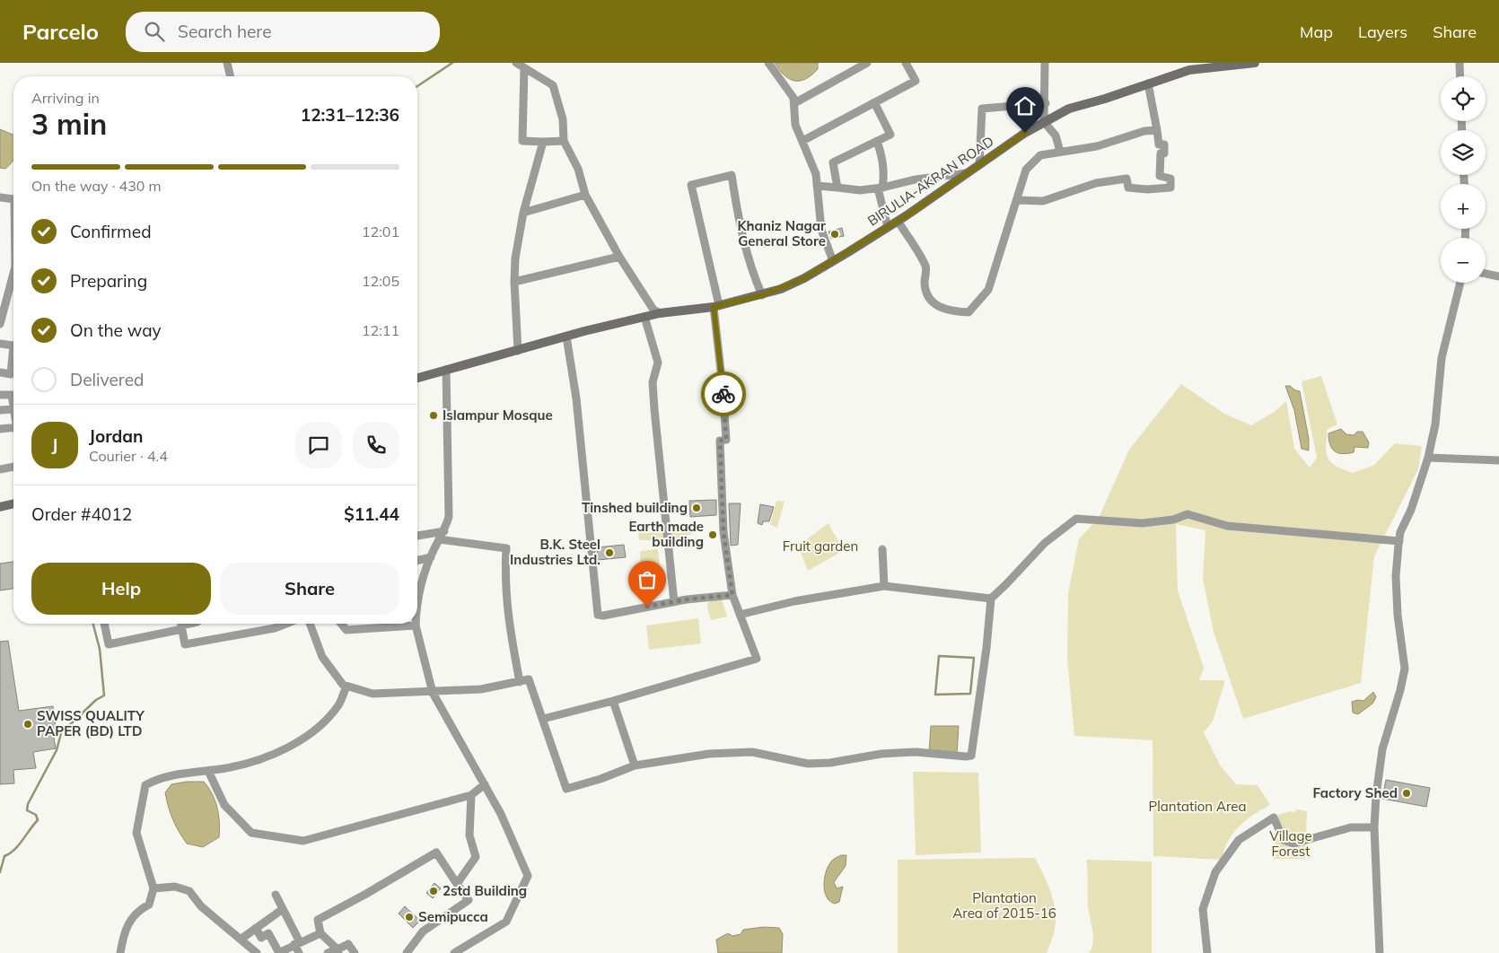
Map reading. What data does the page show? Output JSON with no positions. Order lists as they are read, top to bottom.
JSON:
{
  "streets": {
    "street": ["BIRULIA-AKRAN ROAD"]
  },
  "parks": [
    "Fruit garden",
    "Plantation Area",
    "Village Forest",
    "Plantation Area of 2015-16"
  ],
  "places": [
    "Khaniz Nagar General Store",
    "Islampur Mosque",
    "Tinshed building",
    "Earth made building",
    "B.K. Steel Industries Ltd.",
    "SWISS QUALITY PAPER (BD) LTD",
    "Factory Shed",
    "2std Building",
    "Semipucca"
  ],
  "page": {
    "header": "Parcelo",
    "search": "Search here",
    "nav": ["Map", "Layers", "Share"],
    "map_buttons": ["+", "−"],
    "heading": ["3 min", "Arriving in", "12:31–12:36"],
    "panel": [
      "Jordan",
      "Courier · 4.4",
      "Order #4012",
      "$11.44"
    ],
    "bar": "On the way · 430 m",
    "list": [
      ["Confirmed", "12:01"],
      ["Preparing", "12:05"],
      ["On the way", "12:11"],
      "Delivered"
    ],
    "round": "J",
    "buttons": ["Help", "Share"]
  }
}
